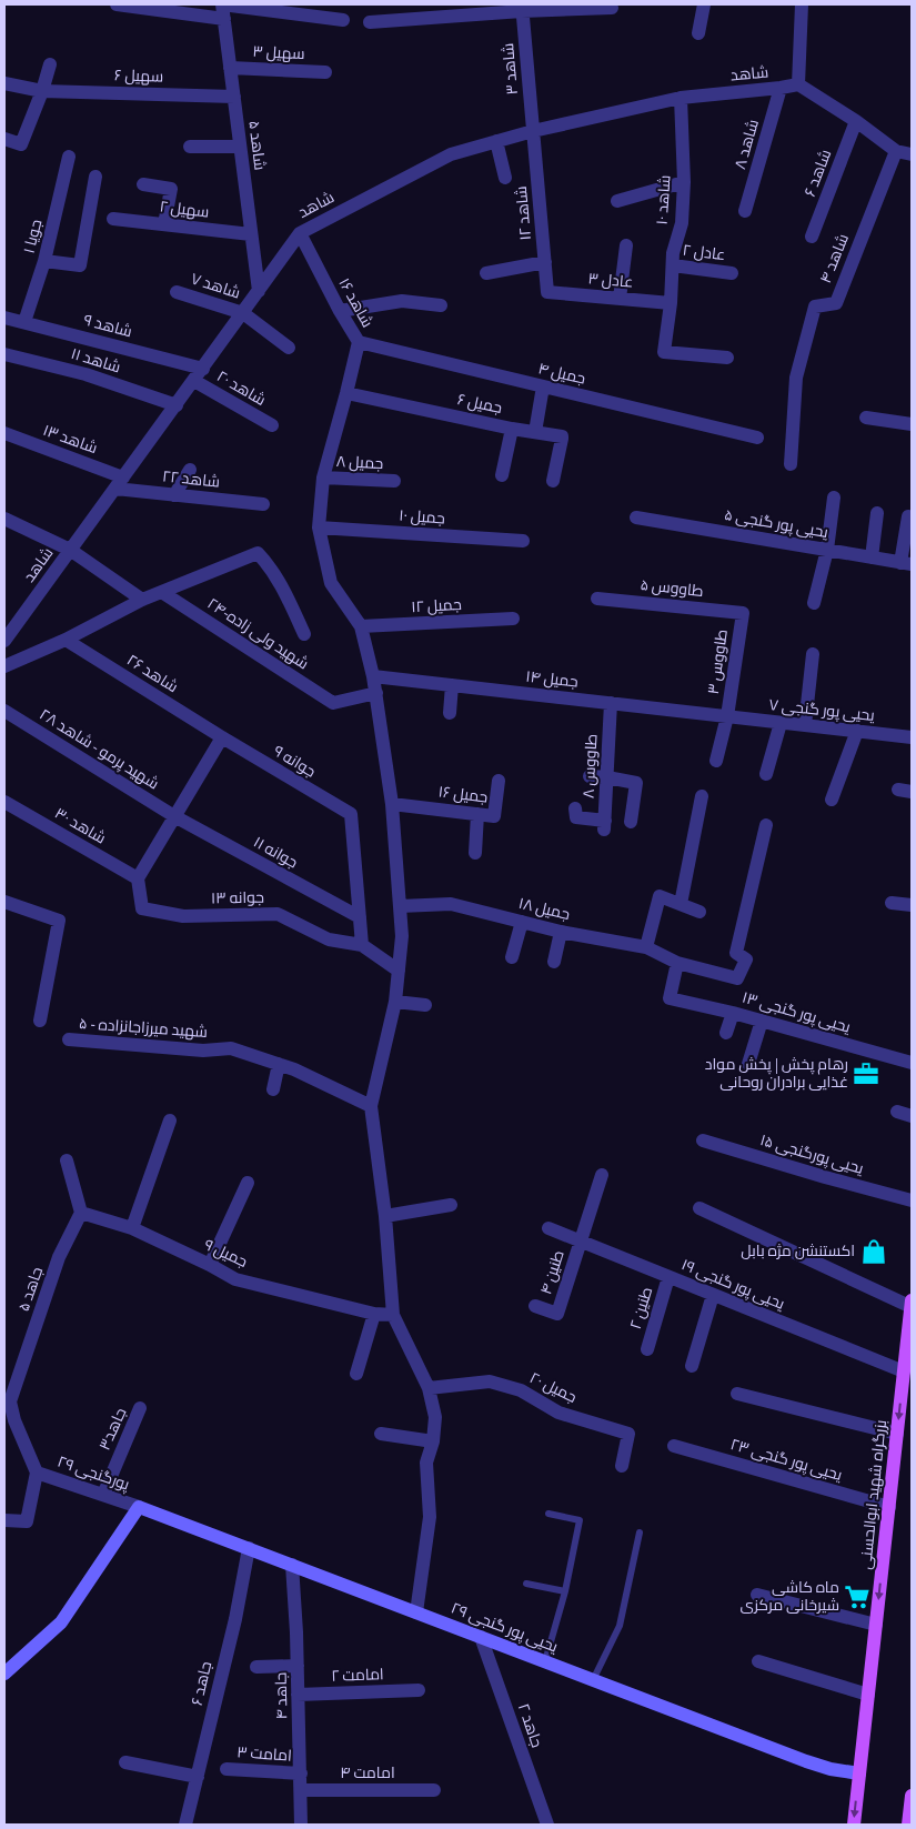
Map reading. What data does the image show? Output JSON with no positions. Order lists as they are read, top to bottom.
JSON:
{
  "streets": {
    "main road": ["بزرگراه شهید ابوالحسنی", "یحیی پور گنجی ۲۹"],
    "street": [
      "سهیل ۳",
      "شاهد ۳",
      "شاهد",
      "سهیل ۶",
      "شاهد ۸",
      "شاهد ۵",
      "شاهد ۶",
      "شاهد ۱۰",
      "سهیل ۲",
      "شاهد ۱۲",
      "جویا ۱",
      "عادل ۲",
      "شاهد ۴",
      "عادل ۳",
      "شاهد ۷",
      "شاهد ۱۶",
      "شاهد ۹",
      "شاهد ۱۱",
      "جمیل ۴",
      "شاهد ۲۰",
      "جمیل ۶",
      "شاهد ۱۳",
      "جمیل ۸",
      "شاهد ۲۲",
      "جمیل ۱۰",
      "یحیی پور گنجی ۵",
      "طاووس ۵",
      "جمیل ۱۲",
      "شهید ولی زاده-۲۴",
      "طاووس ۳",
      "شاهد ۲۶",
      "جمیل ۱۴",
      "یحیی پور گنجی ۷",
      "شهید پرمو - شاهد ۲۸",
      "جوانه ۹",
      "طاووس ۸",
      "جمیل ۱۶",
      "شاهد ۳۰",
      "جوانه ۱۱",
      "جوانه ۱۳",
      "جمیل ۱۸",
      "یحیی پور گنجی ۱۳",
      "شهید میرزاجانزاده - ۵",
      "یحیی پورگنجی ۱۵",
      "جمیل ۹",
      "طنین ۴",
      "یحیی پور گنجی ۱۹",
      "جاهد ۵",
      "طنین ۲",
      "جمیل ۲۰",
      "جاهد۳",
      "یحیی پور گنجی ۲۳",
      "پورگنجی ۲۹",
      "امامت ۲",
      "جاهد ۶",
      "جاهد ۴",
      "جاهد ۲",
      "امامت ۳",
      "امامت ۴"
    ]
  },
  "crossings": [
    ["سهیل ۳", "شاهد ۵"],
    ["شاهد ۳", "شاهد"],
    ["شاهد ۳", "شاهد ۱۲"],
    ["شاهد", "شاهد ۸"],
    ["شاهد", "شاهد ۵"],
    ["شاهد", "شاهد ۱۰"],
    ["شاهد", "شاهد ۱۲"],
    ["شاهد", "شاهد ۷"],
    ["شاهد", "شاهد ۱۶"],
    ["شاهد", "شاهد ۹"],
    ["شاهد", "شاهد ۱۱"],
    ["شاهد", "شاهد ۲۰"],
    ["شاهد", "شاهد ۱۳"],
    ["شاهد", "شاهد ۲۲"],
    ["سهیل ۶", "شاهد ۵"],
    ["شاهد ۵", "سهیل ۲"],
    ["شاهد ۱۰", "عادل ۲"],
    ["شاهد ۱۰", "عادل ۳"],
    ["شاهد ۱۲", "عادل ۳"],
    ["جویا ۱", "شاهد ۹"],
    ["شاهد ۱۶", "جمیل ۴"],
    ["شاهد ۱۶", "جمیل ۶"],
    ["شاهد ۱۶", "جمیل ۸"],
    ["شاهد ۱۶", "جمیل ۱۰"],
    ["شاهد ۱۶", "جمیل ۱۲"],
    ["شاهد ۱۳", "شاهد ۲۲"],
    ["طاووس ۵", "طاووس ۳"],
    ["طاووس ۳", "جمیل ۱۴"],
    ["طاووس ۳", "یحیی پور گنجی ۷"],
    ["شاهد ۲۶", "جوانه ۹"],
    ["جمیل ۱۴", "یحیی پور گنجی ۷"],
    ["جمیل ۱۴", "طاووس ۸"],
    ["شهید پرمو - شاهد ۲۸", "جوانه ۱۱"],
    ["جوانه ۹", "جوانه ۱۱"],
    ["شاهد ۳۰", "جوانه ۱۳"],
    ["جمیل ۱۸", "یحیی پور گنجی ۱۳"],
    ["جمیل ۹", "جاهد ۵"],
    ["طنین ۴", "یحیی پور گنجی ۱۹"],
    ["یحیی پور گنجی ۱۹", "طنین ۲"],
    ["یحیی پور گنجی ۱۹", "بزرگراه شهید ابوالحسنی"],
    ["جاهد ۵", "پورگنجی ۲۹"],
    ["جاهد۳", "پورگنجی ۲۹"],
    ["یحیی پور گنجی ۲۳", "بزرگراه شهید ابوالحسنی"],
    ["پورگنجی ۲۹", "یحیی پور گنجی ۲۹"],
    ["بزرگراه شهید ابوالحسنی", "یحیی پور گنجی ۲۹"],
    ["یحیی پور گنجی ۲۹", "جاهد ۶"],
    ["یحیی پور گنجی ۲۹", "جاهد ۴"],
    ["یحیی پور گنجی ۲۹", "جاهد ۲"],
    ["امامت ۲", "جاهد ۴"],
    ["جاهد ۴", "امامت ۳"],
    ["جاهد ۴", "امامت ۴"]
  ],
  "one_way": ["بزرگراه شهید ابوالحسنی"],
  "places": {
    "office": ["رهام پخش | پخش مواد غذایی برادران روحانی"],
    "shop": ["اکستنشن مژه بابل"],
    "supermarket": ["ماه کاشی شیرخانی مرکزی"]
  }
}
